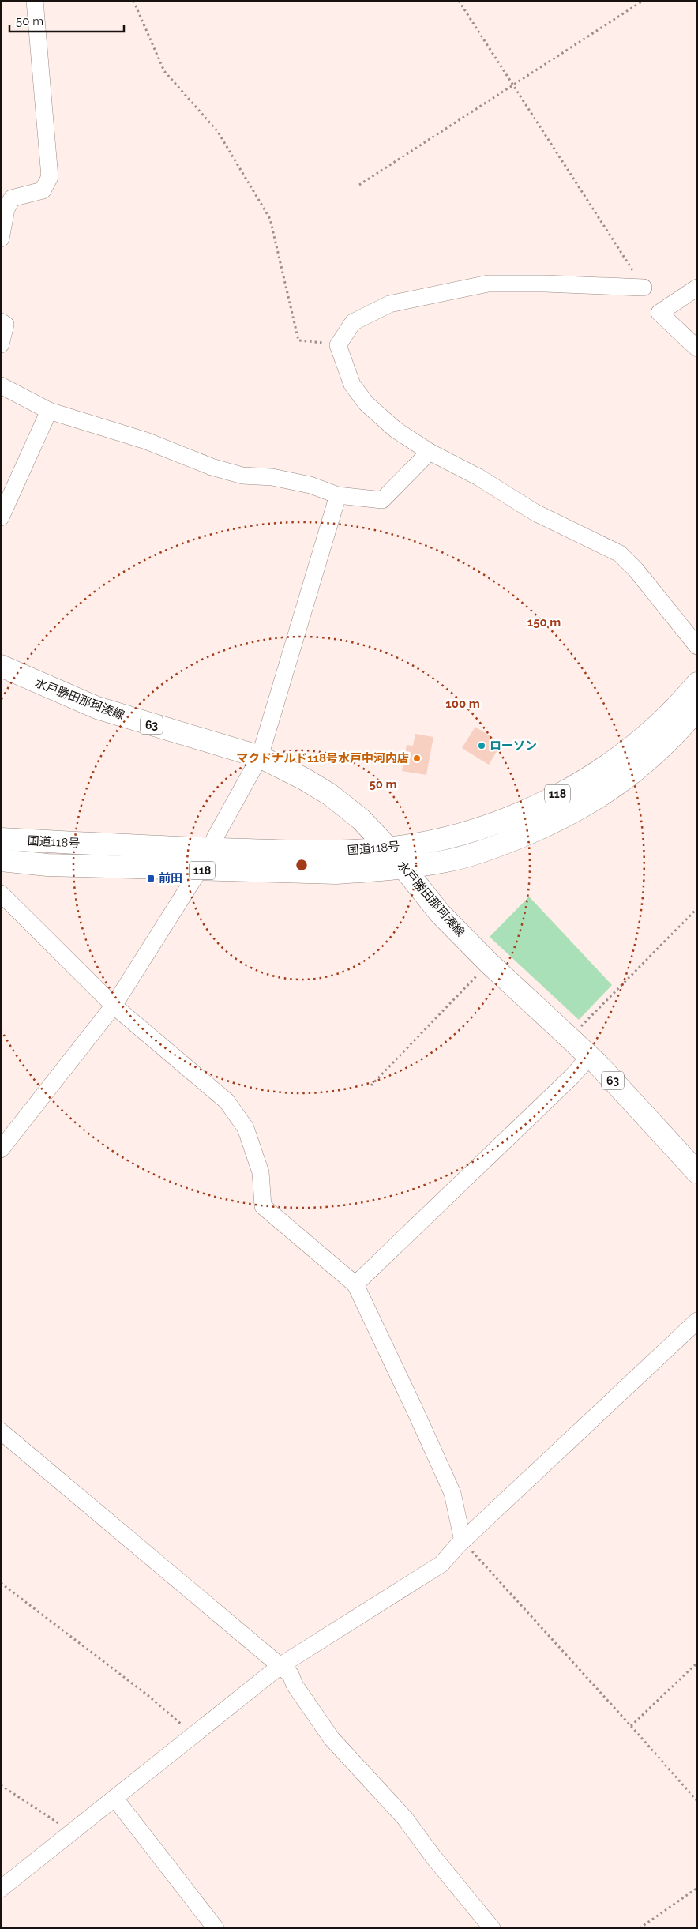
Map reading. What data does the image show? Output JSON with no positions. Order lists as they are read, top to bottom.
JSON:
{
  "streets": {
    "main road": [
      "水戸勝田那珂湊線",
      "63",
      "118",
      "国道118号"
    ]
  },
  "crossings": [
    ["水戸勝田那珂湊線", "国道118号"]
  ],
  "places": {
    "other": ["ローソン", "マクドナルド118号水戸中河内店"],
    "transit": ["前田"]
  },
  "scale_bar": "50 m",
  "rings": ["150 m", "100 m", "50 m"]
}
